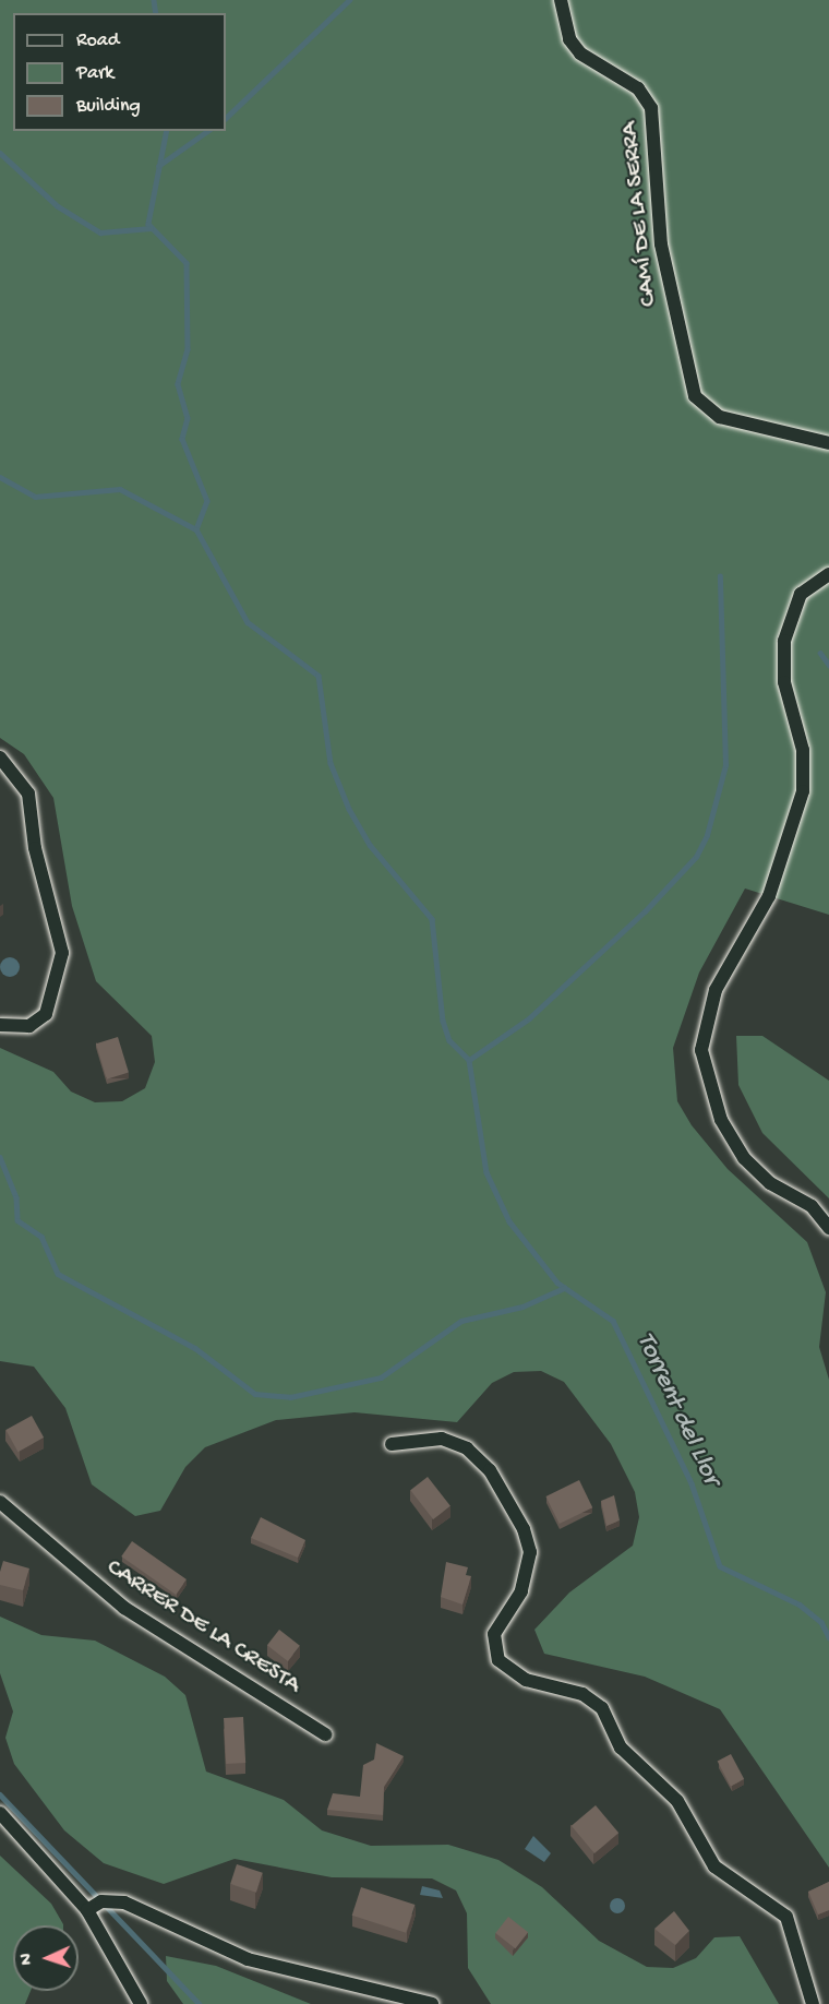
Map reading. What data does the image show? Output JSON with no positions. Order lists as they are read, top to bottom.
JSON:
{
  "streets": {
    "street": ["CAMÍ DE LA SERRA", "CARRER DE LA CRESTA"]
  },
  "water": ["Torrent del Llor"],
  "legend": ["Road", "Park", "Building"],
  "north": "left"
}
